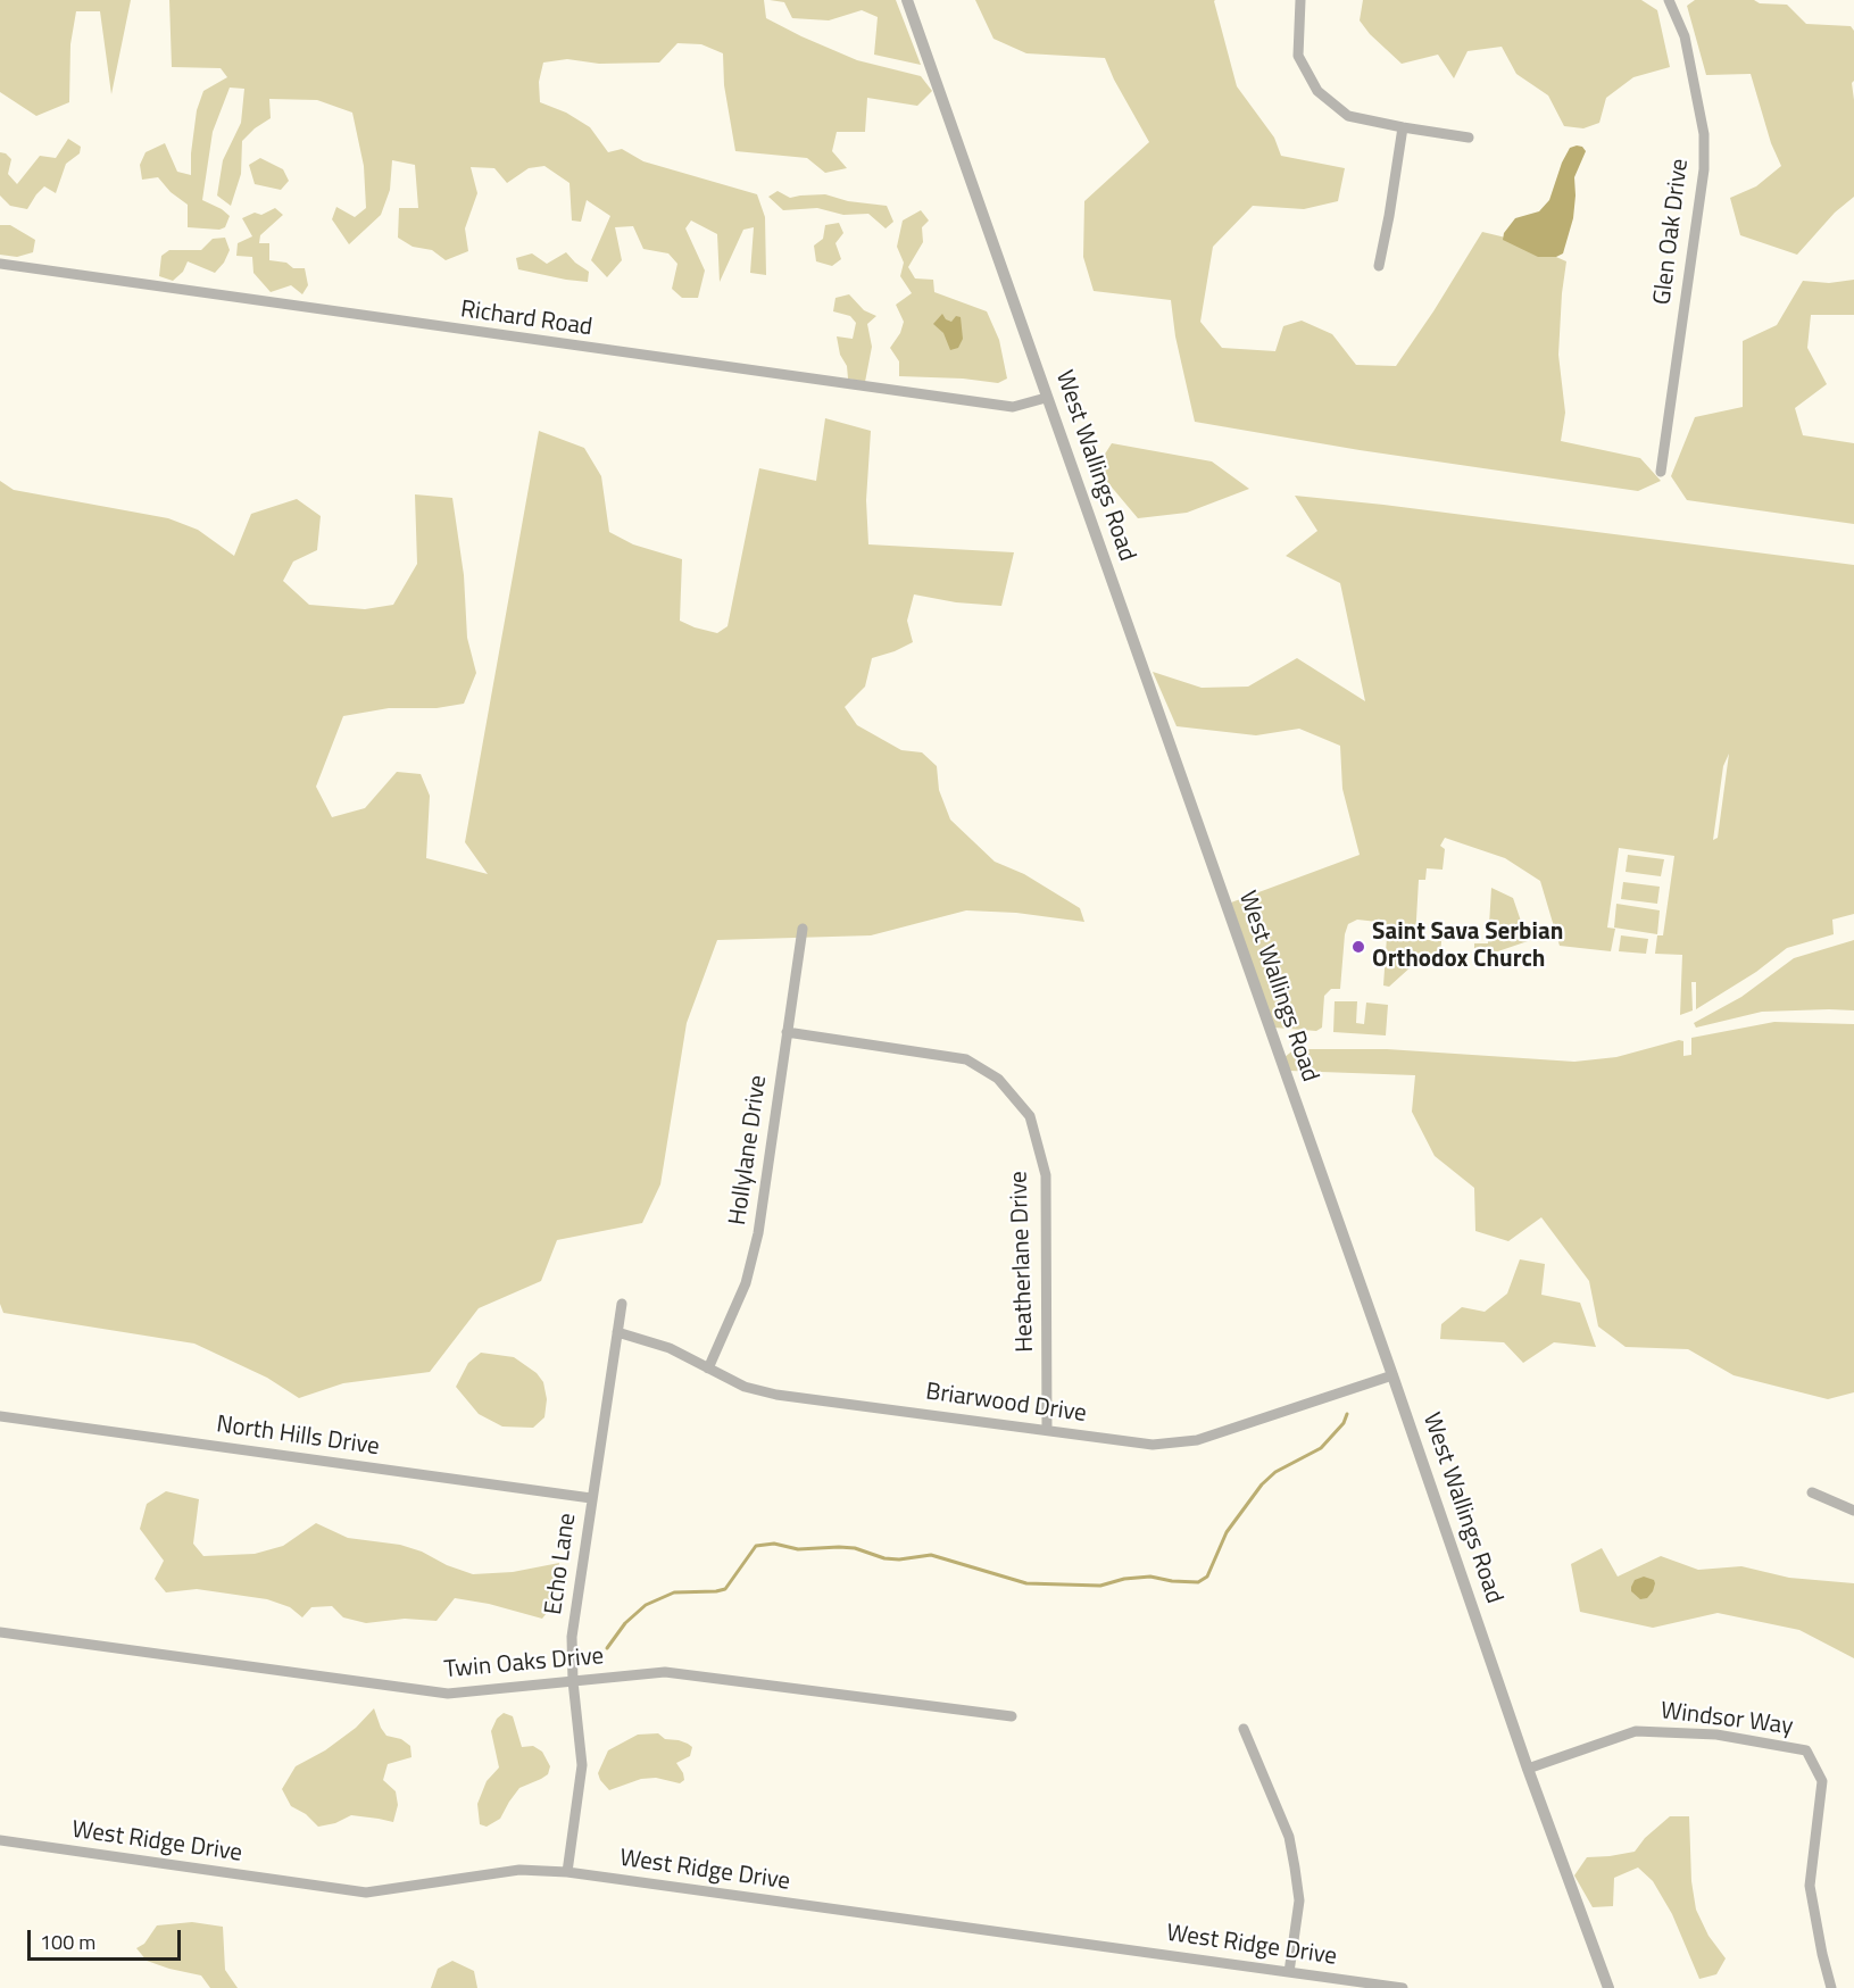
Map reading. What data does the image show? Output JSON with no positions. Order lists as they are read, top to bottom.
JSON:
{
  "streets": {
    "street": [
      "Glen Oak Drive",
      "Richard Road",
      "West Wallings Road",
      "Hollylane Drive",
      "Heatherlane Drive",
      "Briarwood Drive",
      "North Hills Drive",
      "Echo Lane",
      "Twin Oaks Drive",
      "Windsor Way",
      "West Ridge Drive"
    ]
  },
  "crossings": [
    ["Richard Road", "West Wallings Road"],
    ["West Wallings Road", "Briarwood Drive"],
    ["West Wallings Road", "Windsor Way"],
    ["Hollylane Drive", "Heatherlane Drive"],
    ["Hollylane Drive", "Briarwood Drive"],
    ["Heatherlane Drive", "Briarwood Drive"],
    ["Briarwood Drive", "Echo Lane"],
    ["North Hills Drive", "Echo Lane"],
    ["Echo Lane", "Twin Oaks Drive"],
    ["Echo Lane", "West Ridge Drive"]
  ],
  "places": ["Saint Sava Serbian Orthodox Church"],
  "scale_bar": "100 m"
}
